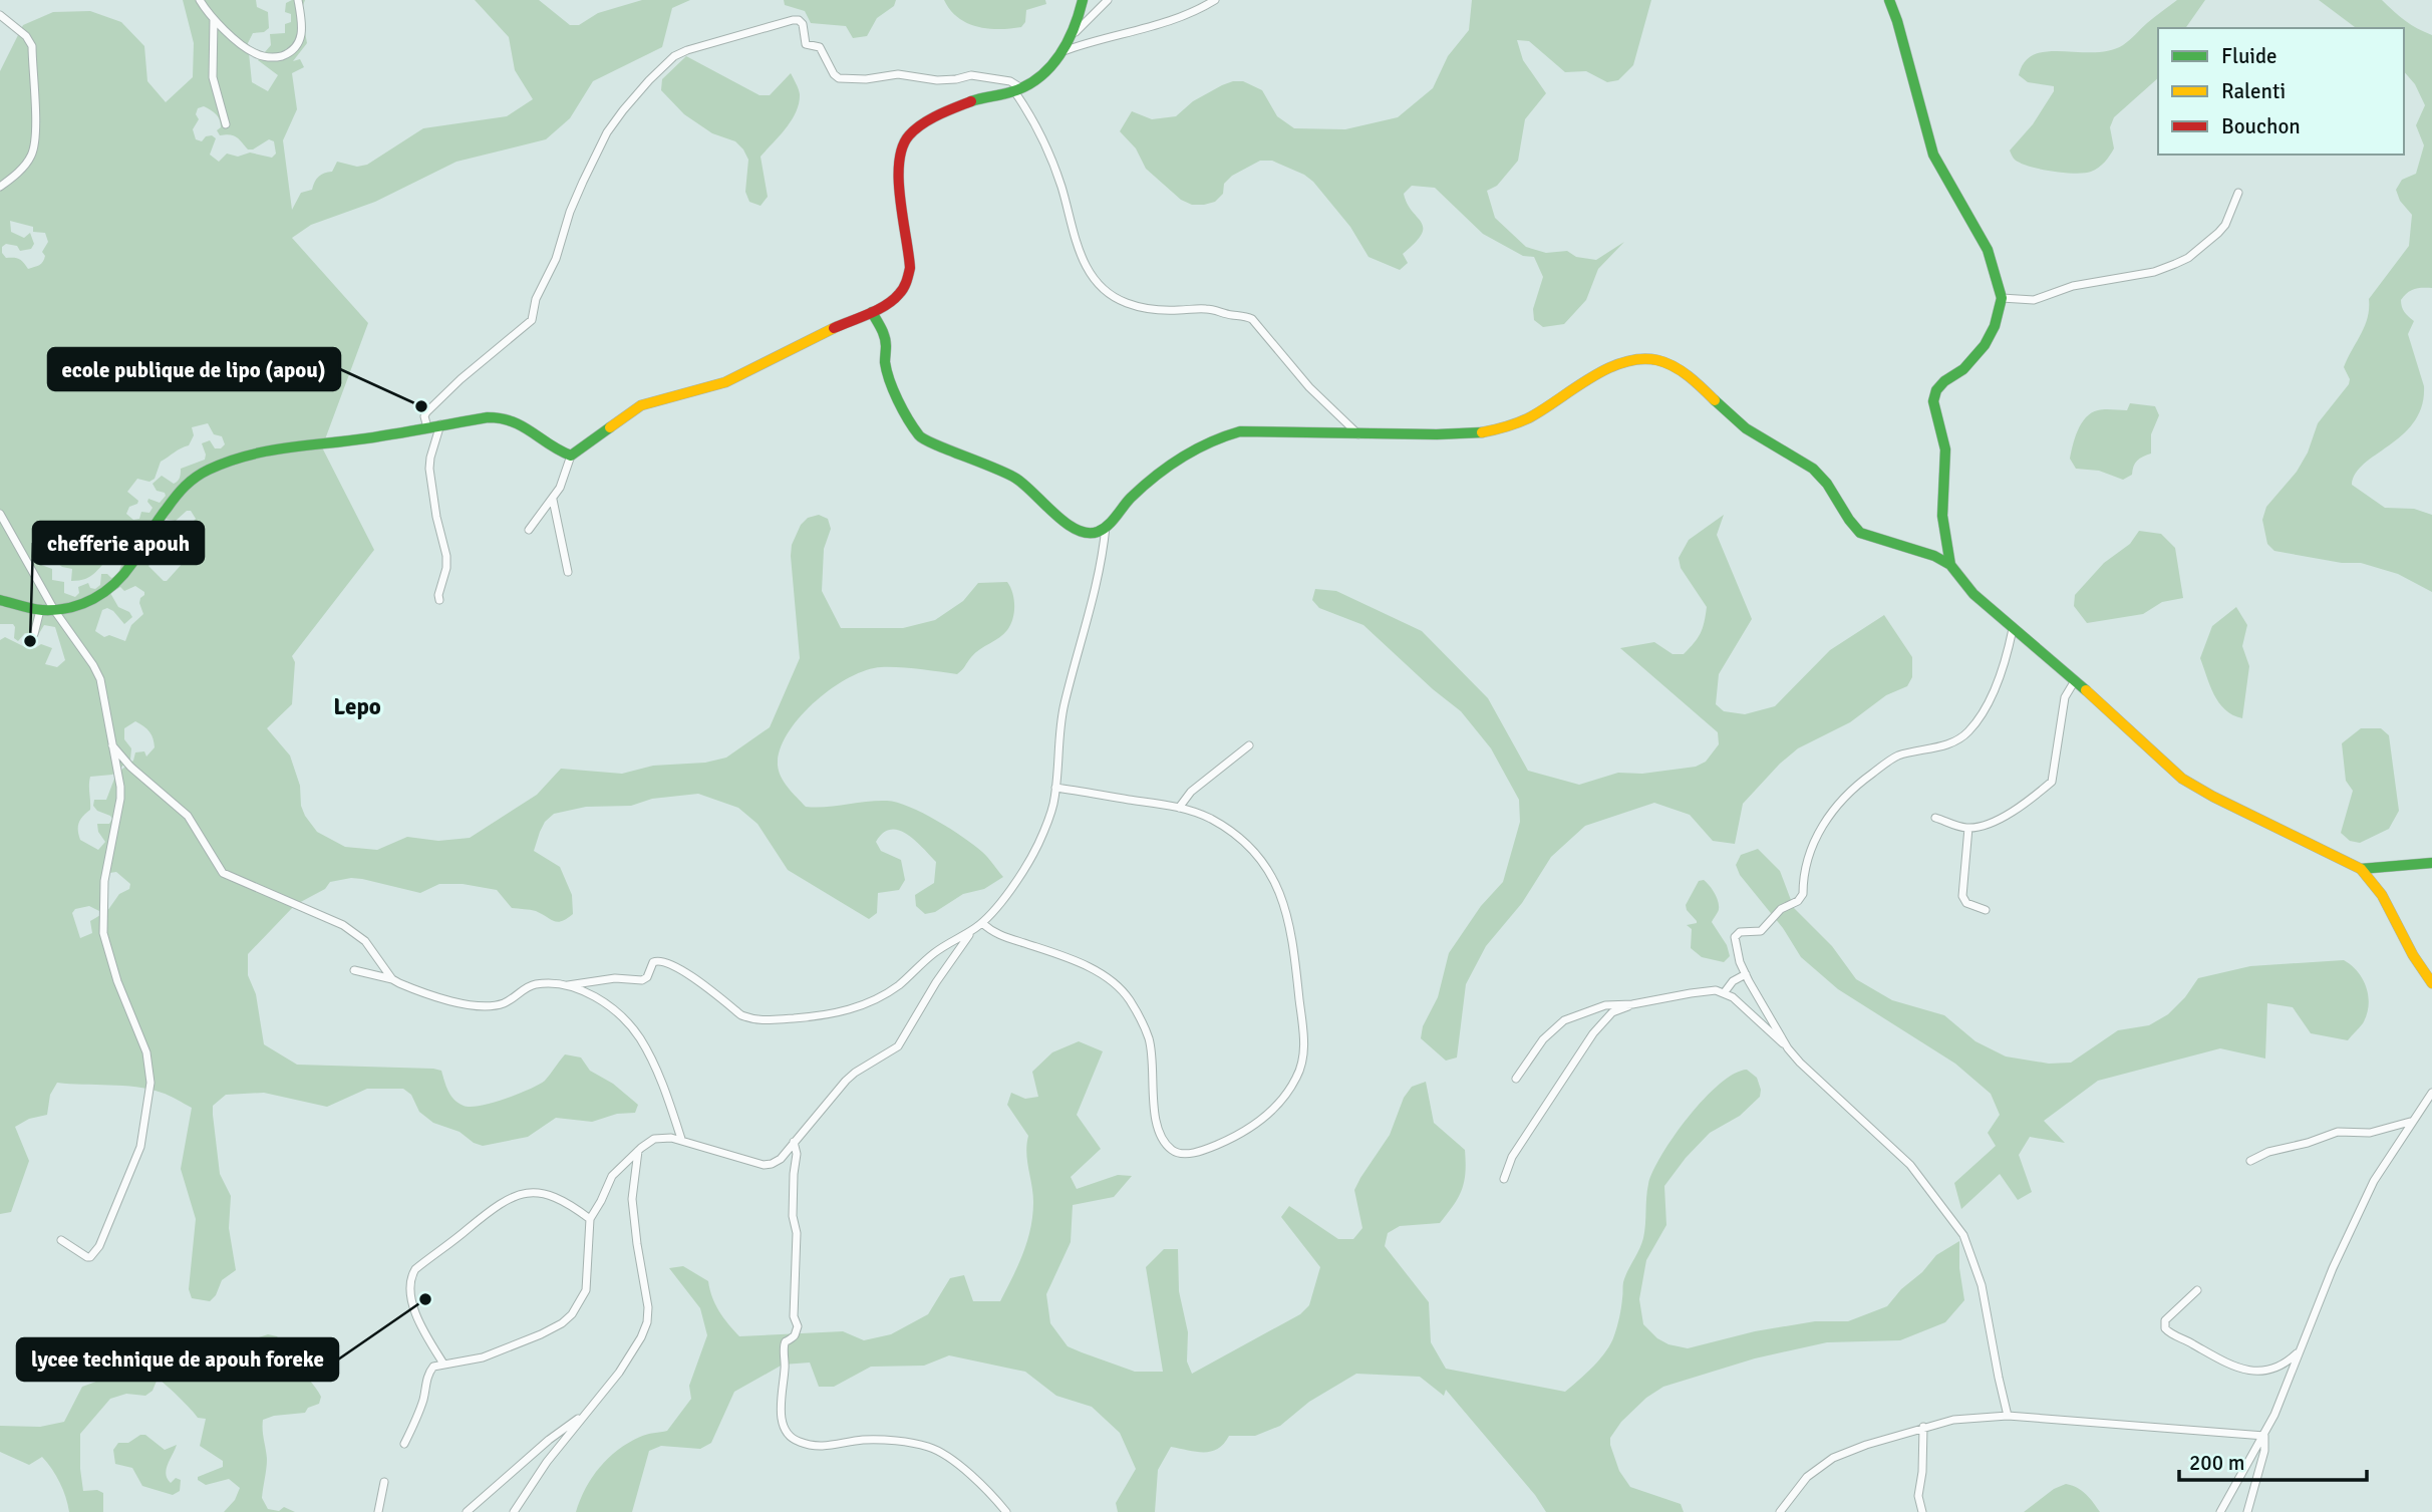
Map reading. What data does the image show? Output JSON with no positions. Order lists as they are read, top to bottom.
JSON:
{
  "districts": ["Lepo"],
  "places": ["ecole publique de lipo (apou)", "chefferie apouh", "lycee technique de apouh foreke"],
  "legend": ["Fluide", "Ralenti", "Bouchon"],
  "scale_bar": "200 m"
}
